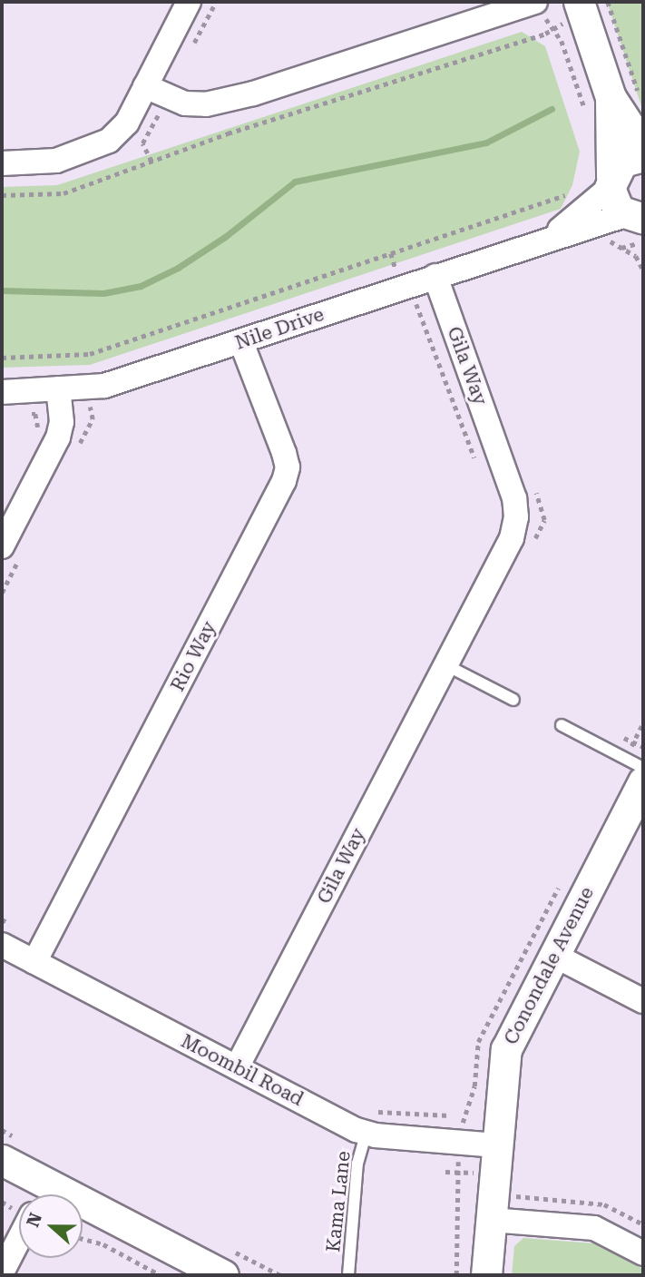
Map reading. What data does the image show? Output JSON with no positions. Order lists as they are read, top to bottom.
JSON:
{
  "streets": {
    "street": [
      "Nile Drive",
      "Gila Way",
      "Rio Way",
      "Conondale Avenue",
      "Moombil Road"
    ],
    "lane": ["Kama Lane"]
  },
  "crossings": [
    ["Nile Drive", "Gila Way"],
    ["Nile Drive", "Rio Way"],
    ["Gila Way", "Moombil Road"],
    ["Rio Way", "Moombil Road"],
    ["Conondale Avenue", "Moombil Road"],
    ["Moombil Road", "Kama Lane"]
  ],
  "north": "left"
}
